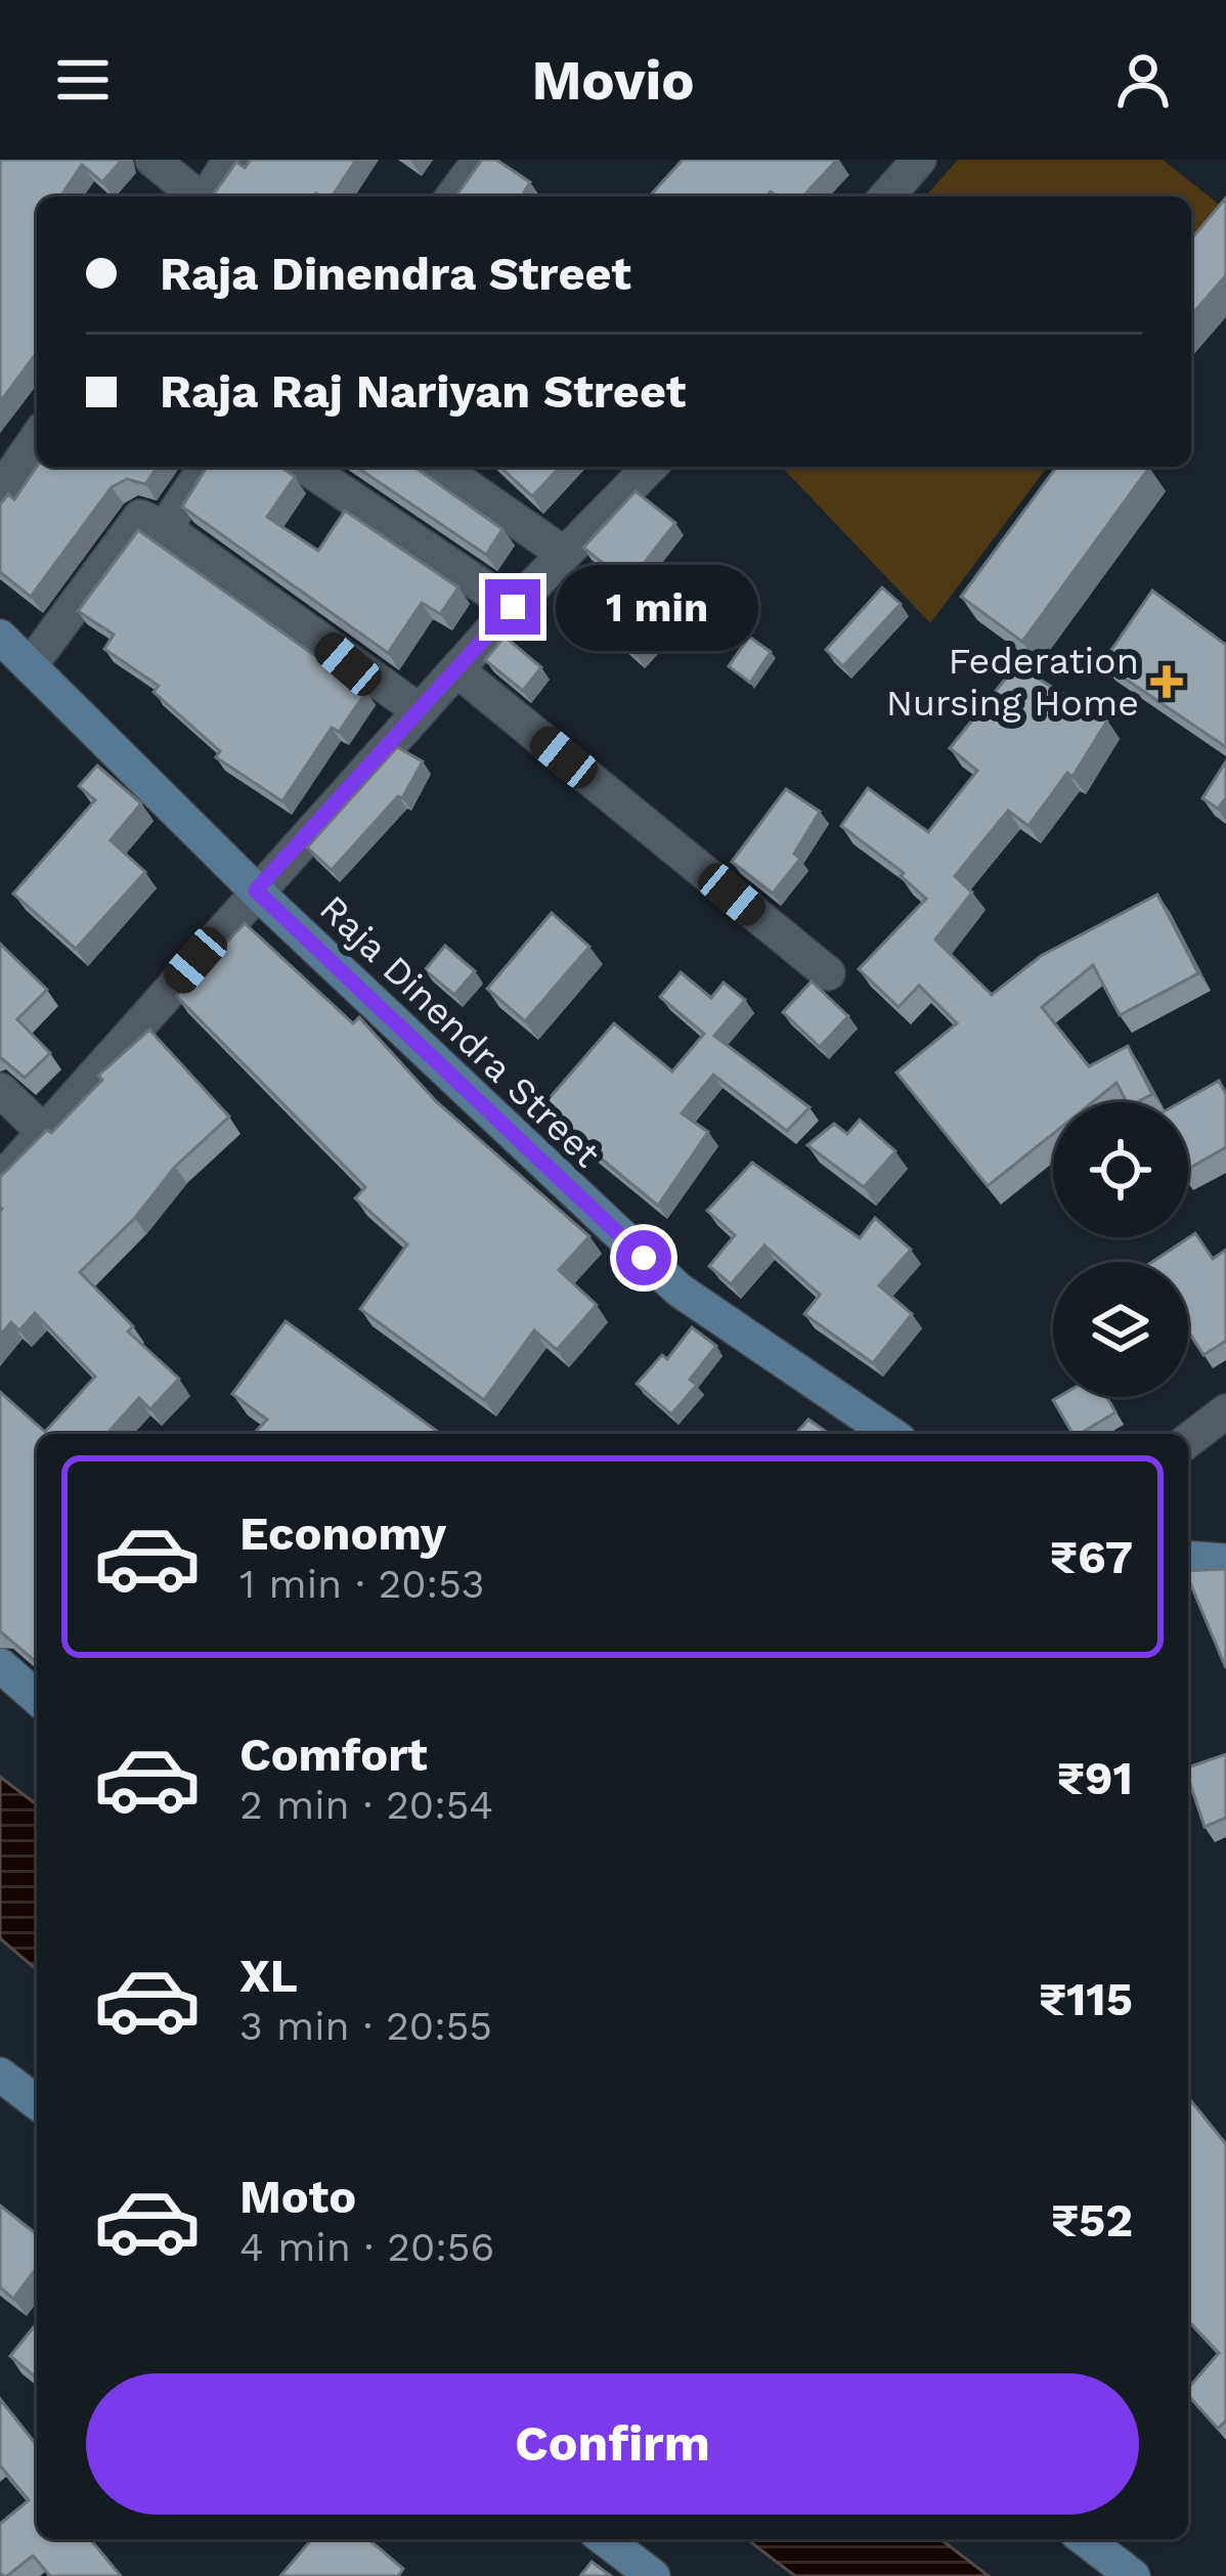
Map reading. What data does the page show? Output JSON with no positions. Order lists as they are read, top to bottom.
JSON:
{
  "streets": {
    "main road": ["Raja Dinendra Street"]
  },
  "places": {
    "health": ["Federation Nursing Home"]
  },
  "page": {
    "header": "Movio",
    "banner": ["Raja Dinendra Street", "Raja Raj Nariyan Street"],
    "bubble": "1 min",
    "list": [
      {
        "name": "Economy",
        "note": "1 min · 20:53",
        "value": "₹67"
      },
      {
        "name": "Comfort",
        "note": "2 min · 20:54",
        "value": "₹91"
      },
      {
        "name": "XL",
        "note": "3 min · 20:55",
        "value": "₹115"
      },
      {
        "name": "Moto",
        "note": "4 min · 20:56",
        "value": "₹52"
      }
    ],
    "buttons": "Confirm"
  }
}
